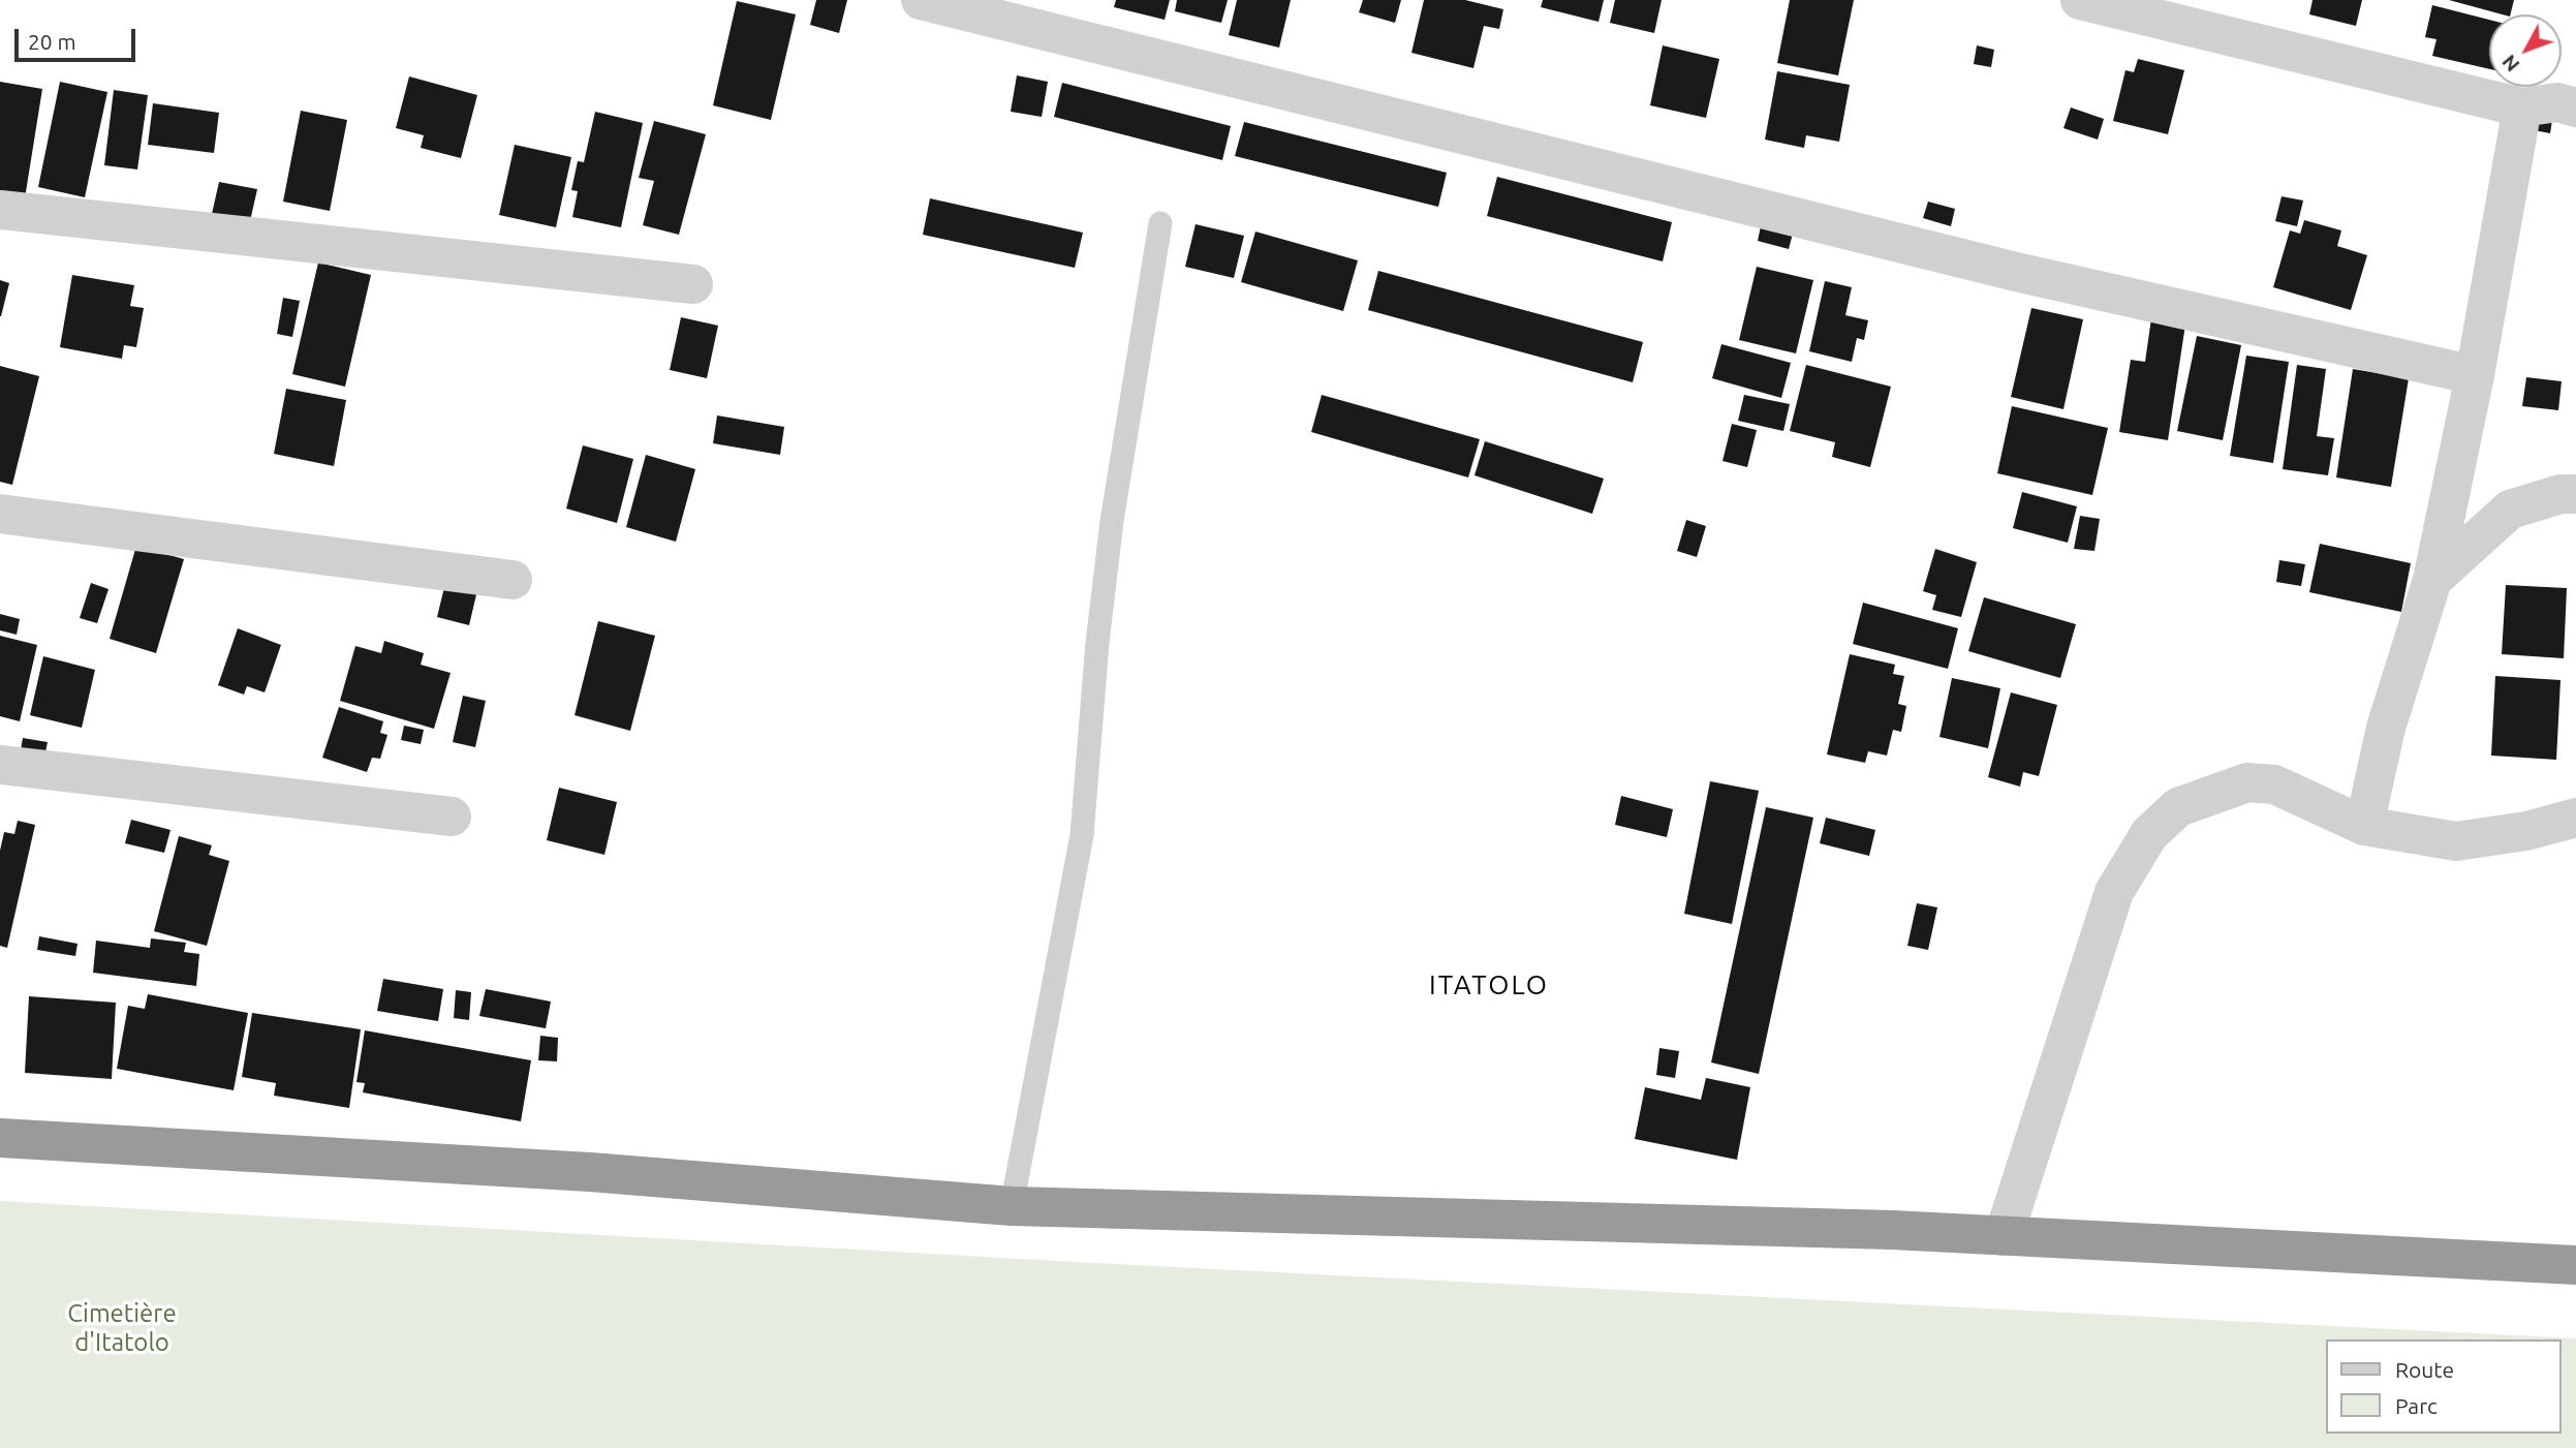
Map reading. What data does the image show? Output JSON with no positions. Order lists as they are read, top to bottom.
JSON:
{
  "districts": ["ITATOLO"],
  "parks": ["Cimetière d'Itatolo"],
  "legend": ["Route", "Parc"],
  "scale_bar": "20 m",
  "north": "bottom left"
}
